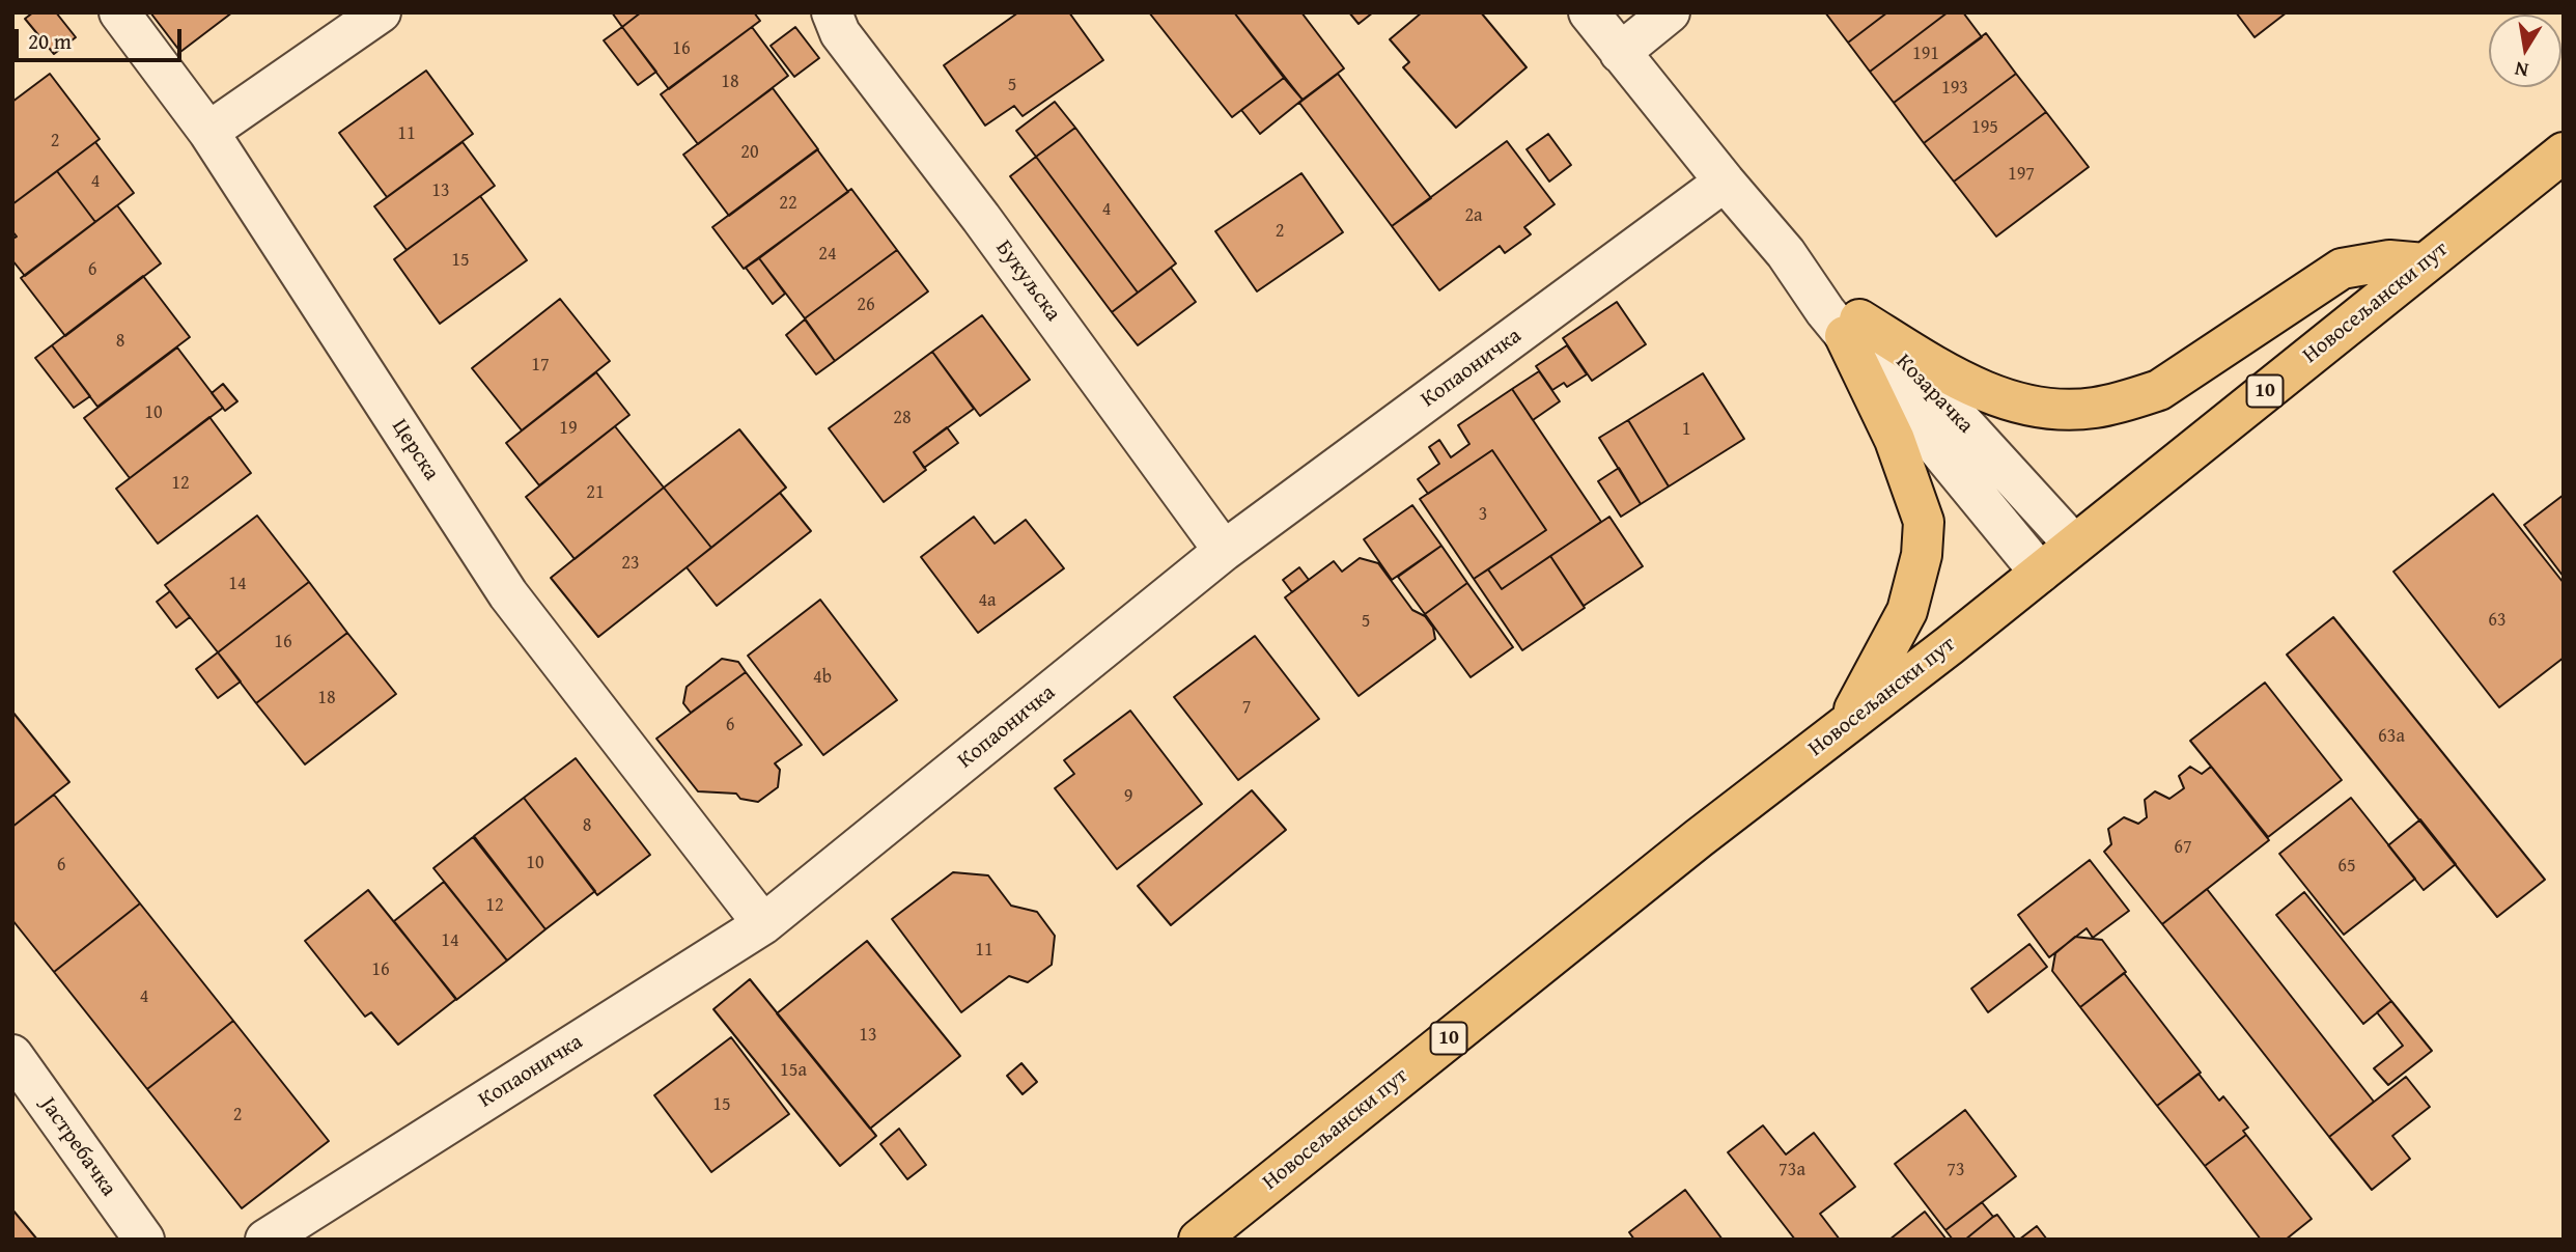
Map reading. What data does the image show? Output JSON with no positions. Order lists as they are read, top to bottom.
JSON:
{
  "streets": {
    "main road": ["Новосељански пут", "10"],
    "street": [
      "Букуљска",
      "Копаоничка",
      "Козарачка",
      "Церска",
      "Јастребачка"
    ]
  },
  "crossings": [
    ["Букуљска", "Копаоничка"],
    ["Новосељански пут", "Козарачка"],
    ["Копаоничка", "Козарачка"],
    ["Копаоничка", "Церска"]
  ],
  "house_numbers": [
    "16",
    "191",
    "18",
    "5",
    "193",
    "195",
    "11",
    "2",
    "20",
    "197",
    "4",
    "13",
    "22",
    "4",
    "2a",
    "2",
    "24",
    "15",
    "6",
    "26",
    "8",
    "17",
    "10",
    "28",
    "19",
    "1",
    "12",
    "21",
    "3",
    "23",
    "14",
    "4a",
    "63",
    "5",
    "16",
    "4b",
    "18",
    "7",
    "6",
    "63a",
    "9",
    "8",
    "67",
    "10",
    "6",
    "65",
    "12",
    "14",
    "11",
    "16",
    "4",
    "13",
    "15a",
    "15",
    "2",
    "73a",
    "73"
  ],
  "scale_bar": "20 m",
  "north": "bottom"
}
